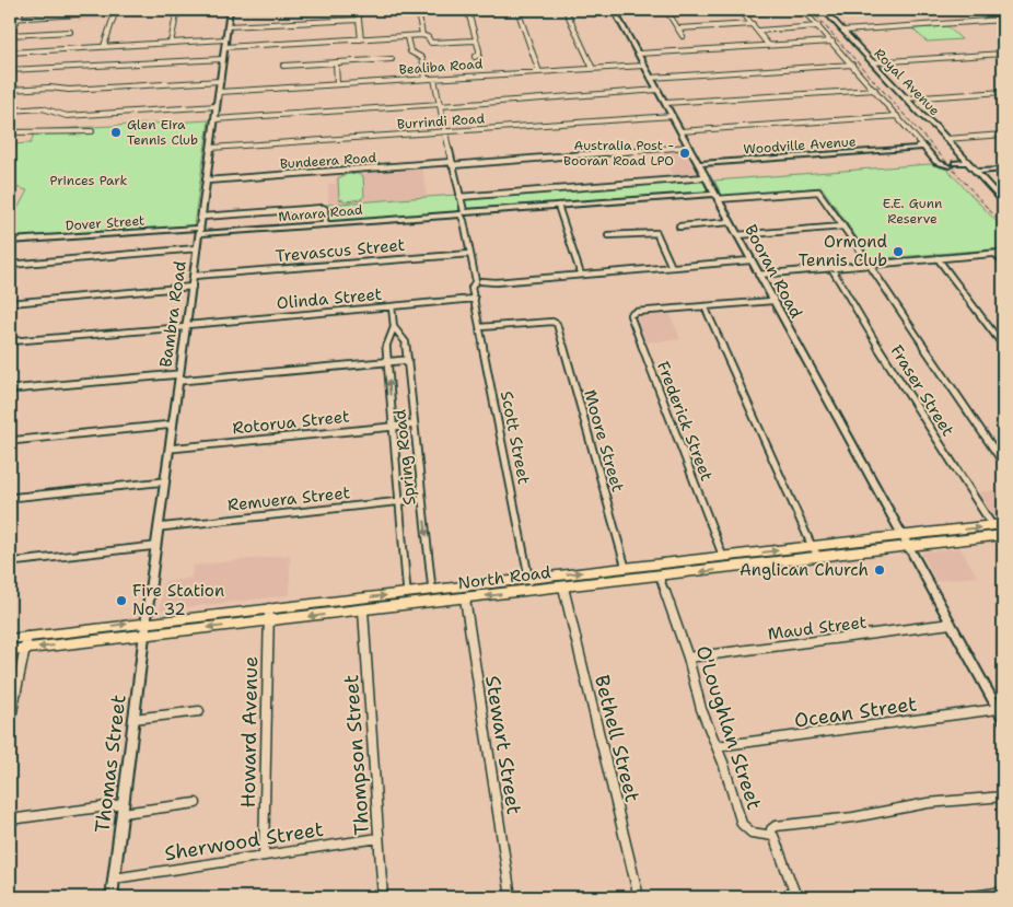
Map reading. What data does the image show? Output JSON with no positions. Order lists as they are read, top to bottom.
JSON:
{
  "streets": {
    "highway": ["North Road"],
    "street": [
      "Bealiba Road",
      "Royal Avenue",
      "Burrindi Road",
      "Woodville Avenue",
      "Bundeera Road",
      "Marara Road",
      "Dover Street",
      "Trevascus Street",
      "Booran Road",
      "Olinda Street",
      "Bambra Road",
      "Fraser Street",
      "Frederick Street",
      "Rotorua Street",
      "Scott Street",
      "Moore Street",
      "Spring Road",
      "Remuera Street",
      "Maud Street",
      "Ocean Street",
      "O'Loughlan Street",
      "Howard Avenue",
      "Bethell Street",
      "Stewart Street",
      "Thompson Street",
      "Thomas Street",
      "Sherwood Street"
    ]
  },
  "crossings": [
    ["Bealiba Road", "Booran Road"],
    ["Bealiba Road", "Bambra Road"],
    ["Burrindi Road", "Booran Road"],
    ["Burrindi Road", "Bambra Road"],
    ["Woodville Avenue", "Booran Road"],
    ["Bundeera Road", "Booran Road"],
    ["Bundeera Road", "Bambra Road"],
    ["Marara Road", "Dover Street"],
    ["Marara Road", "Booran Road"],
    ["Marara Road", "Bambra Road"],
    ["Dover Street", "Bambra Road"],
    ["Trevascus Street", "Bambra Road"],
    ["Booran Road", "North Road"],
    ["Booran Road", "Maud Street"],
    ["Booran Road", "Ocean Street"],
    ["Olinda Street", "Bambra Road"],
    ["Olinda Street", "Scott Street"],
    ["Olinda Street", "Spring Road"],
    ["Bambra Road", "Rotorua Street"],
    ["Bambra Road", "Remuera Street"],
    ["Bambra Road", "North Road"],
    ["Bambra Road", "Thomas Street"],
    ["Fraser Street", "North Road"],
    ["Frederick Street", "North Road"],
    ["Rotorua Street", "Spring Road"],
    ["Scott Street", "Moore Street"],
    ["Scott Street", "North Road"],
    ["Moore Street", "North Road"],
    ["Spring Road", "Remuera Street"],
    ["Spring Road", "North Road"],
    ["North Road", "O'Loughlan Street"],
    ["North Road", "Howard Avenue"],
    ["North Road", "Bethell Street"],
    ["North Road", "Stewart Street"],
    ["North Road", "Thompson Street"],
    ["North Road", "Thomas Street"],
    ["Maud Street", "O'Loughlan Street"],
    ["Ocean Street", "O'Loughlan Street"],
    ["Howard Avenue", "Sherwood Street"],
    ["Thompson Street", "Sherwood Street"],
    ["Thomas Street", "Sherwood Street"]
  ],
  "parks": ["Princes Park", "E.E. Gunn Reserve"],
  "places": [
    "Glen Eira Tennis Club",
    "Australia Post - Booran Road LPO",
    "Ormond Tennis Club",
    "Anglican Church",
    "Fire Station No. 32"
  ]
}
